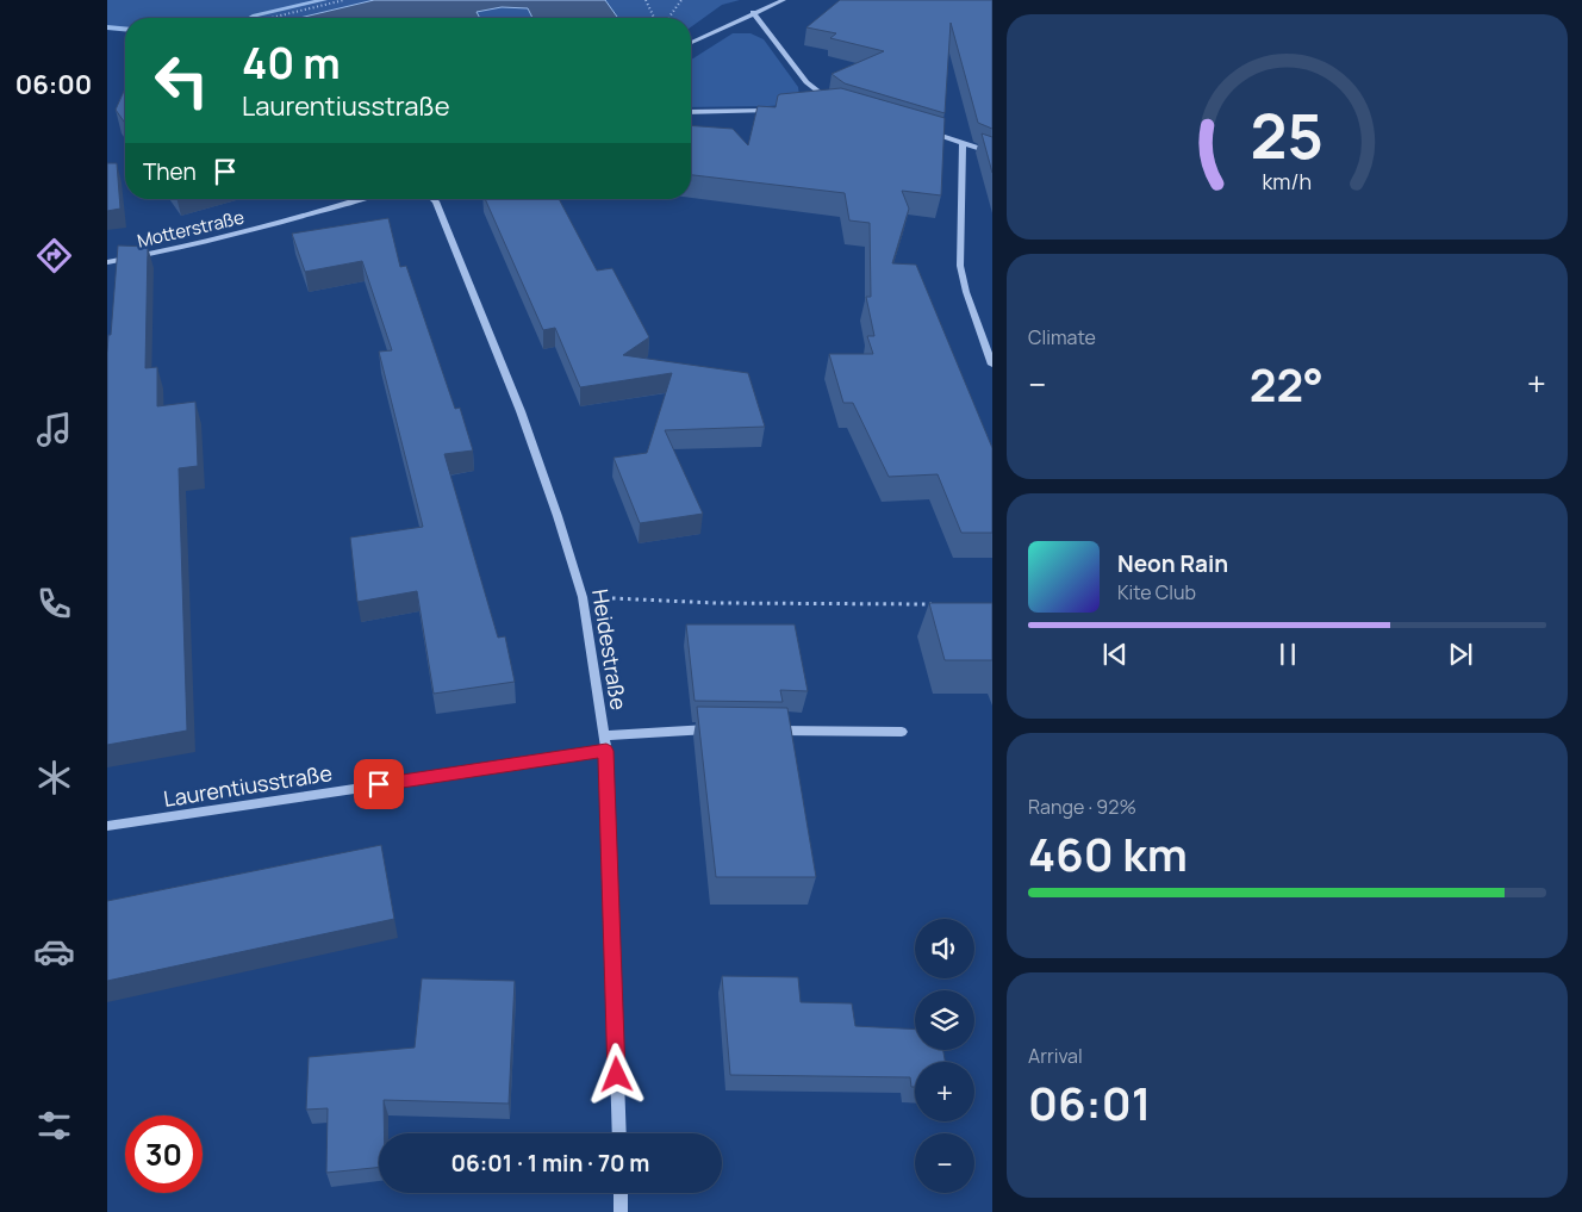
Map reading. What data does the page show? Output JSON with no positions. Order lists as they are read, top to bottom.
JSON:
{
  "streets": {
    "street": ["Motterstraße", "Heidestraße", "Laurentiusstraße"]
  },
  "crossings": [
    ["Heidestraße", "Laurentiusstraße"]
  ],
  "page": {
    "tabs": "06:00",
    "turn": ["40 m", "Laurentiusstraße"],
    "then": "Then",
    "tile": [
      "Climate",
      ["Range · 92%", "460 km"],
      ["Arrival", "06:01"]
    ],
    "heat": ["−", "22°", "+"],
    "song": ["Neon Rain", "Kite Club"],
    "map_buttons": ["+", "−"],
    "limit": "30",
    "trip": "06:01 · 1 min · 70 m",
    "gauge": ["25", "km/h"]
  }
}
